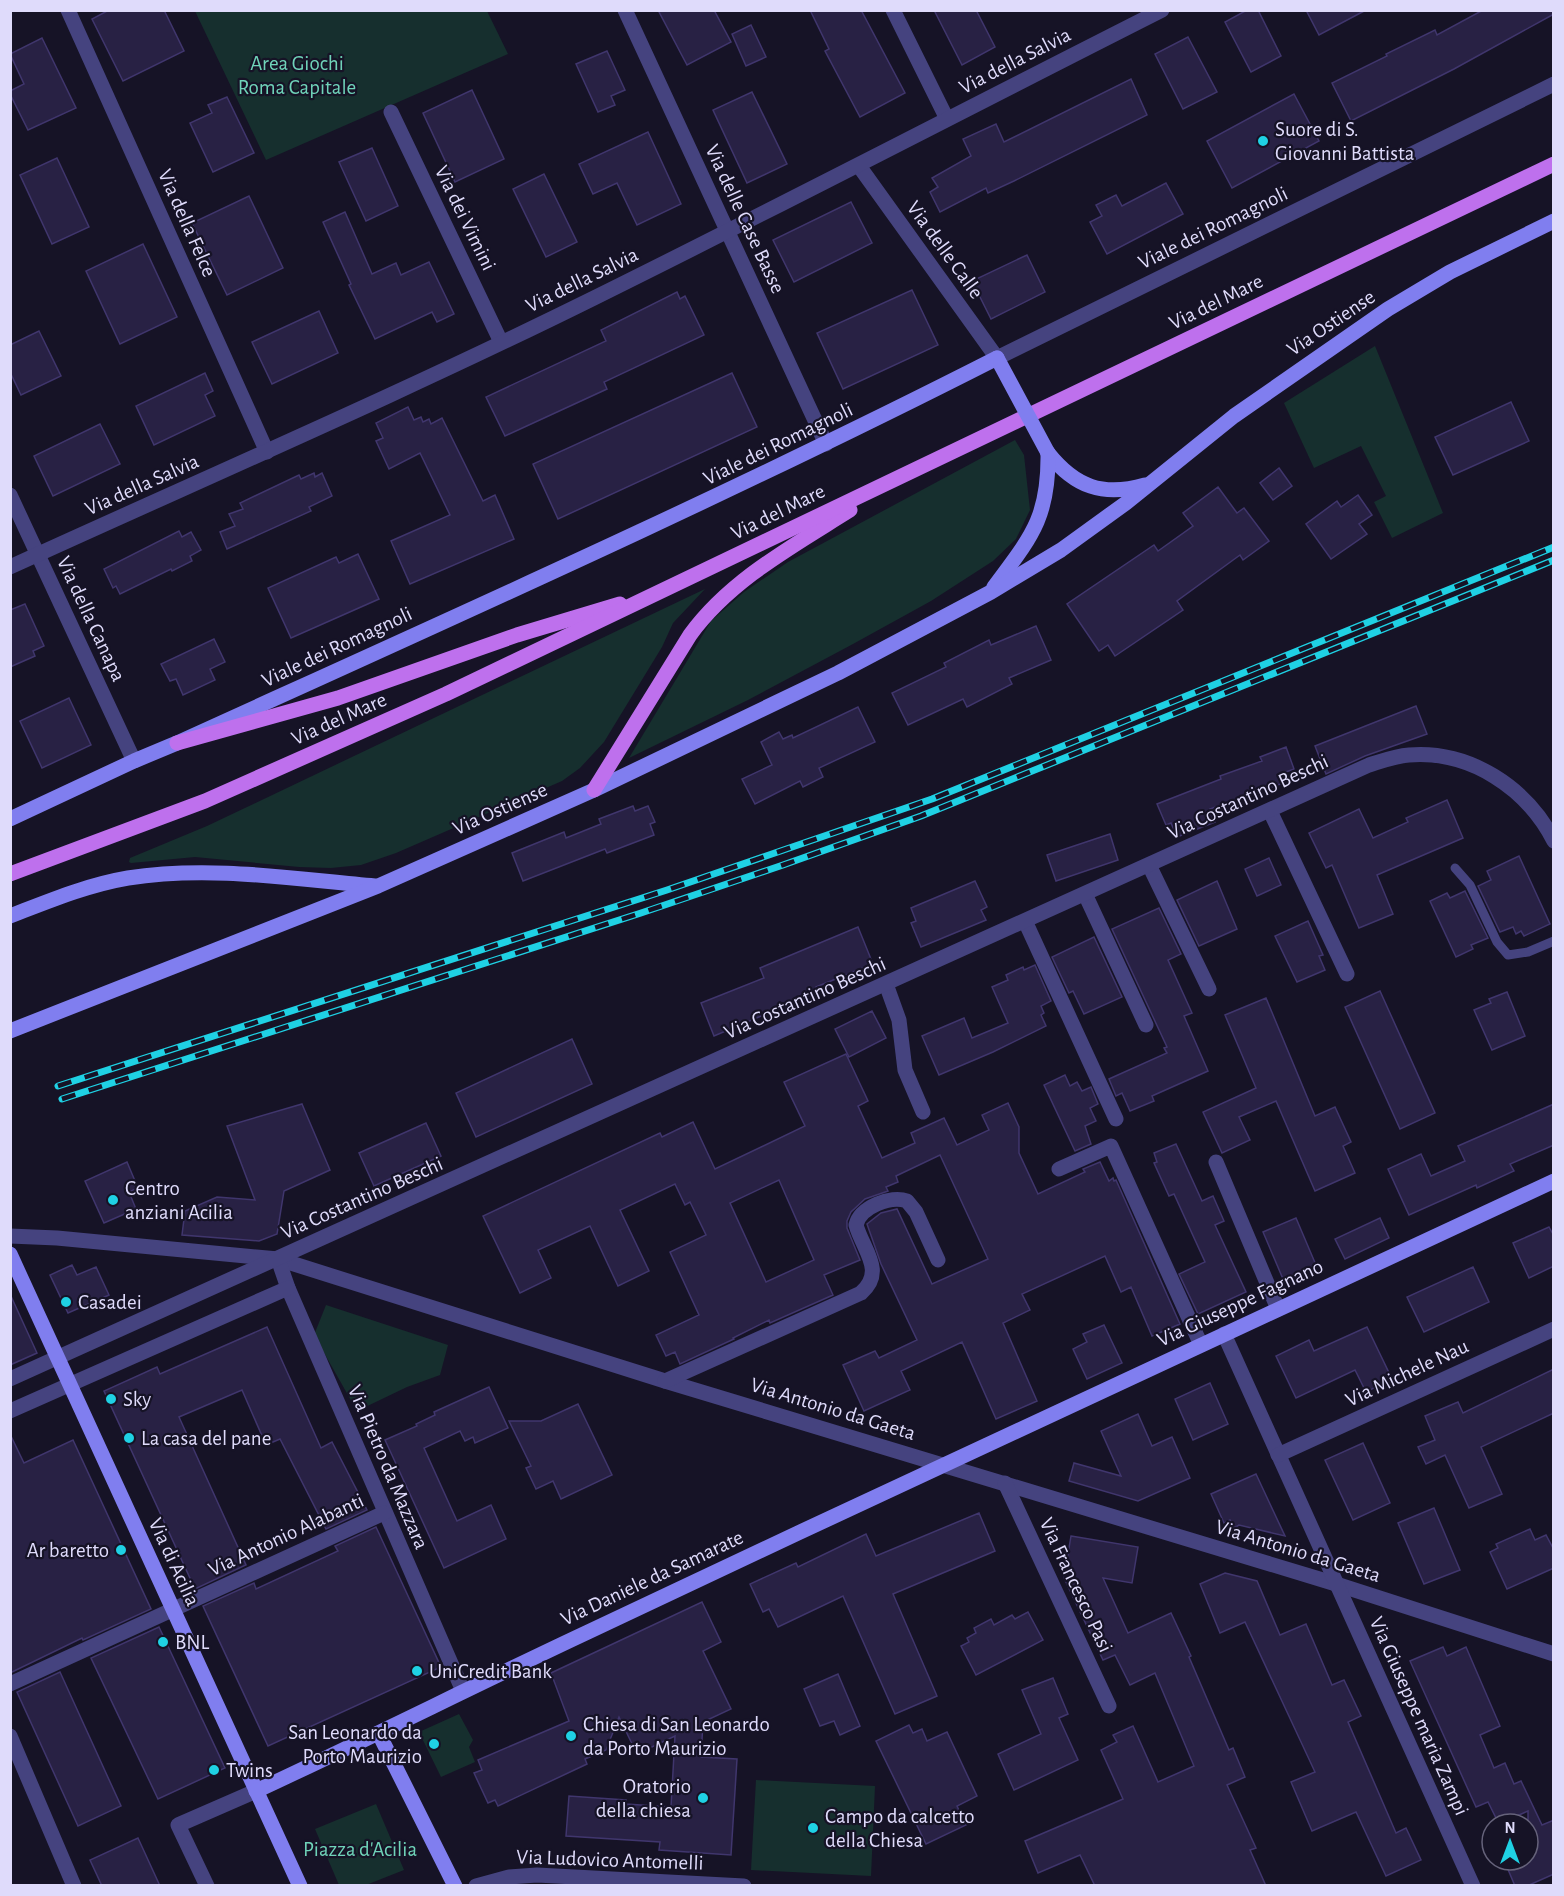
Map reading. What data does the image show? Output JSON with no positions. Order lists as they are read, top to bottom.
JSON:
{
  "streets": {
    "main road": [
      "Viale dei Romagnoli",
      "Via del Mare",
      "Via Ostiense",
      "Via Giuseppe Fagnano",
      "Via di Acilia",
      "Via Daniele da Samarate"
    ],
    "street": [
      "Via della Salvia",
      "Via dei Vimini",
      "Via delle Case Basse",
      "Via della Felce",
      "Via delle Calle",
      "Via della Canapa",
      "Via Costantino Beschi",
      "Via Michele Nau",
      "Via Antonio da Gaeta",
      "Via Pietro da Mazzara",
      "Via Antonio Alabanti",
      "Via Francesco Pasi",
      "Via Giuseppe maria Zampi",
      "Via Ludovico Antomelli"
    ]
  },
  "crossings": [
    ["Via della Salvia", "Via dei Vimini"],
    ["Via della Salvia", "Via delle Case Basse"],
    ["Via della Salvia", "Via della Felce"],
    ["Via della Salvia", "Via delle Calle"],
    ["Via della Salvia", "Via della Canapa"],
    ["Via delle Case Basse", "Viale dei Romagnoli"],
    ["Viale dei Romagnoli", "Via delle Calle"],
    ["Viale dei Romagnoli", "Via Ostiense"],
    ["Viale dei Romagnoli", "Via della Canapa"],
    ["Via delle Calle", "Via Ostiense"],
    ["Via Costantino Beschi", "Via Antonio da Gaeta"],
    ["Via Costantino Beschi", "Via Pietro da Mazzara"],
    ["Via Costantino Beschi", "Via di Acilia"],
    ["Via Giuseppe Fagnano", "Via Antonio da Gaeta"],
    ["Via Giuseppe Fagnano", "Via Daniele da Samarate"],
    ["Via Giuseppe Fagnano", "Via Giuseppe maria Zampi"],
    ["Via Michele Nau", "Via Giuseppe maria Zampi"],
    ["Via Antonio da Gaeta", "Via Pietro da Mazzara"],
    ["Via Antonio da Gaeta", "Via Daniele da Samarate"],
    ["Via Antonio da Gaeta", "Via Francesco Pasi"],
    ["Via Antonio da Gaeta", "Via Giuseppe maria Zampi"],
    ["Via Pietro da Mazzara", "Via Antonio Alabanti"],
    ["Via Pietro da Mazzara", "Via Daniele da Samarate"],
    ["Via Antonio Alabanti", "Via di Acilia"],
    ["Via di Acilia", "Via Daniele da Samarate"]
  ],
  "parks": ["Area Giochi Roma Capitale", "Piazza d'Acilia"],
  "places": [
    "Suore di S. Giovanni Battista",
    "Centro anziani Acilia",
    "Casadei",
    "Sky",
    "La casa del pane",
    "Ar baretto",
    "BNL",
    "UniCredit Bank",
    "Chiesa di San Leonardo da Porto Maurizio",
    "San Leonardo da Porto Maurizio",
    "Twins",
    "Oratorio della chiesa",
    "Campo da calcetto della Chiesa"
  ],
  "north": "top"
}
